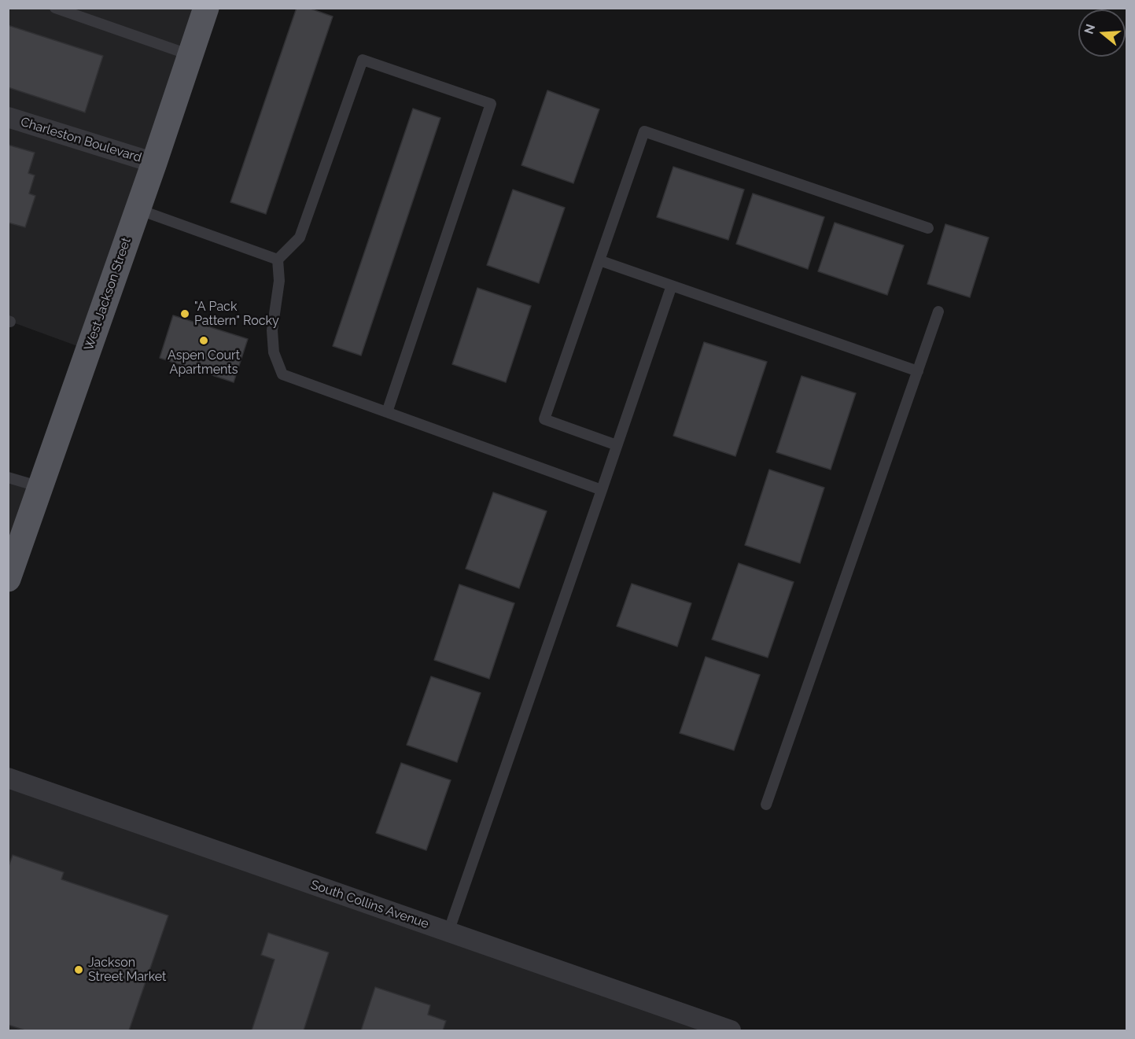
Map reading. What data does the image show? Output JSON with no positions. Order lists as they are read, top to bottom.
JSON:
{
  "streets": {
    "main road": ["West Jackson Street"],
    "street": ["Charleston Boulevard", "South Collins Avenue"]
  },
  "crossings": [
    ["Charleston Boulevard", "West Jackson Street"]
  ],
  "places": ["\"A Pack Pattern\" Rocky", "Aspen Court Apartments", "Jackson Street Market"],
  "north": "left"
}
